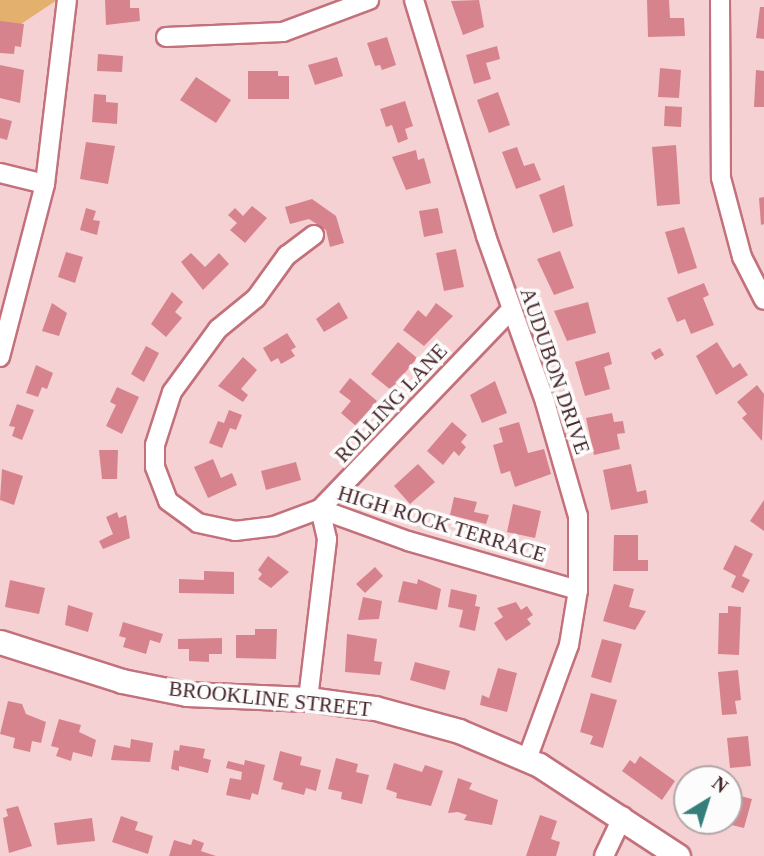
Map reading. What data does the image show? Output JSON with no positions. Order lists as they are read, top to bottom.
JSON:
{
  "streets": {
    "main road": ["BROOKLINE STREET"],
    "street": ["AUDUBON DRIVE", "ROLLING LANE", "HIGH ROCK TERRACE"]
  },
  "crossings": [
    ["AUDUBON DRIVE", "ROLLING LANE"],
    ["AUDUBON DRIVE", "HIGH ROCK TERRACE"],
    ["AUDUBON DRIVE", "BROOKLINE STREET"],
    ["ROLLING LANE", "HIGH ROCK TERRACE"]
  ],
  "north": "top right"
}
